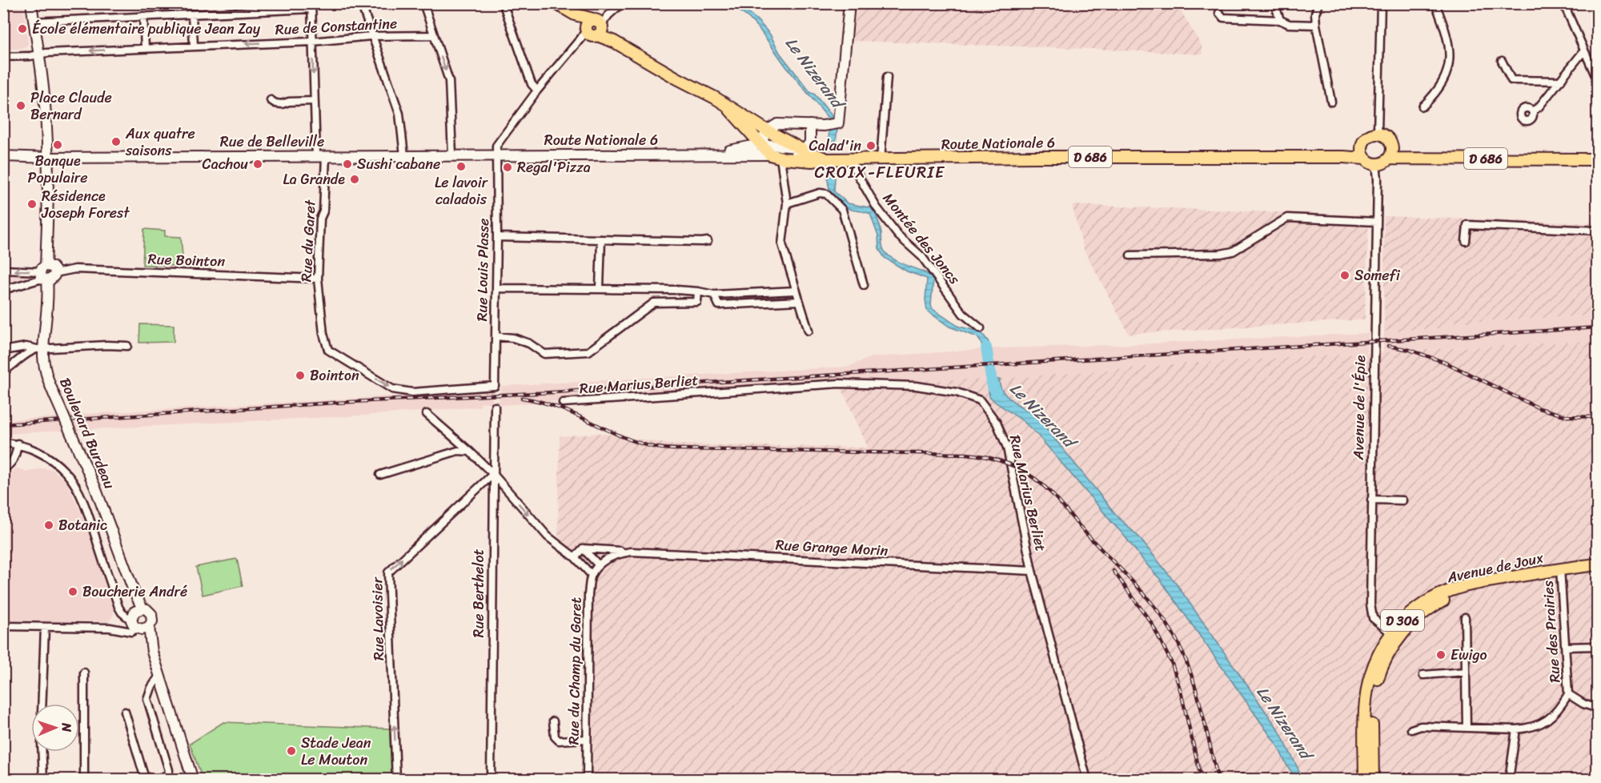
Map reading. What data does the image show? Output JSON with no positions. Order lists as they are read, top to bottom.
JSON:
{
  "streets": {
    "main road": [
      "Route Nationale 6",
      "Rue de Belleville",
      "D 686",
      "Boulevard Burdeau",
      "Avenue de Joux",
      "D 306"
    ],
    "street": [
      "Rue de Constantine",
      "Montée des Joncs",
      "Rue du Garet",
      "Rue Bointon",
      "Rue Louis Plasse",
      "Rue Marius Berliet",
      "Avenue de l'Épie",
      "Rue Grange Morin",
      "Rue Berthelot",
      "Rue Lavoisier",
      "Rue des Prairies",
      "Rue du Champ du Garet"
    ]
  },
  "crossings": [
    ["Rue de Constantine", "Rue du Garet"],
    ["Rue de Constantine", "Boulevard Burdeau"],
    ["Route Nationale 6", "Rue de Belleville"],
    ["Route Nationale 6", "D 686"],
    ["Route Nationale 6", "Montée des Joncs"],
    ["Route Nationale 6", "Rue Louis Plasse"],
    ["Route Nationale 6", "Avenue de l'Épie"],
    ["Rue de Belleville", "D 686"],
    ["Rue de Belleville", "Rue du Garet"],
    ["Rue de Belleville", "Rue Louis Plasse"],
    ["Rue de Belleville", "Boulevard Burdeau"],
    ["D 686", "Avenue de l'Épie"],
    ["D 686", "Boulevard Burdeau"],
    ["Rue du Garet", "Rue Bointon"],
    ["Rue du Garet", "Rue Louis Plasse"],
    ["Rue Bointon", "Boulevard Burdeau"],
    ["Rue Marius Berliet", "Rue Grange Morin"],
    ["Avenue de l'Épie", "Avenue de Joux"],
    ["Rue Grange Morin", "Rue du Champ du Garet"],
    ["Avenue de Joux", "Rue des Prairies"],
    ["Rue Berthelot", "Rue Lavoisier"]
  ],
  "one_way": ["Rue Lavoisier"],
  "districts": ["CROIX-FLEURIE"],
  "water": ["Le Nizerand"],
  "places": [
    "École élémentaire publique Jean Zay",
    "Place Claude Bernard",
    "Aux quatre saisons",
    "Banque Populaire",
    "Calad'in",
    "Cachou",
    "Sushi cabane",
    "Le lavoir caladois",
    "Regal'Pizza",
    "La Grande",
    "Résidence Joseph Forest",
    "Somefi",
    "Bointon",
    "Botanic",
    "Boucherie André",
    "Ewigo",
    "Stade Jean Le Mouton"
  ],
  "north": "right"
}
